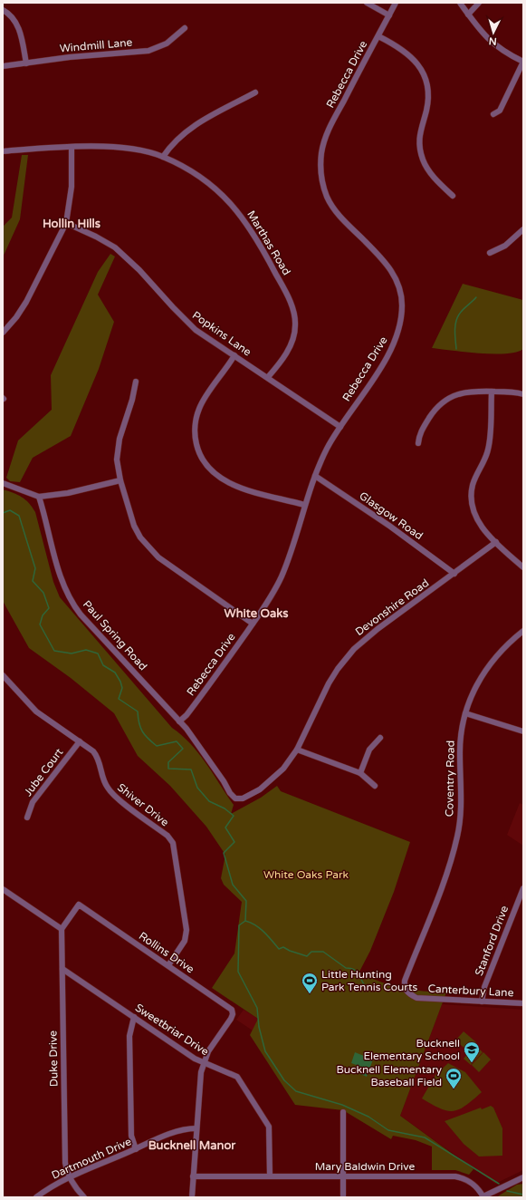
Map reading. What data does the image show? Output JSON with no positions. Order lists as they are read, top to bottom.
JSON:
{
  "streets": {
    "street": [
      "Windmill Lane",
      "Rebecca Drive",
      "Marthas Road",
      "Popkins Lane",
      "Glasgow Road",
      "Devonshire Road",
      "Paul Spring Road",
      "Jube Court",
      "Coventry Road",
      "Shiver Drive",
      "Stanford Drive",
      "Rollins Drive",
      "Canterbury Lane",
      "Sweetbriar Drive",
      "Duke Drive",
      "Dartmouth Drive",
      "Mary Baldwin Drive"
    ]
  },
  "crossings": [
    ["Rebecca Drive", "Popkins Lane"],
    ["Rebecca Drive", "Glasgow Road"],
    ["Rebecca Drive", "Paul Spring Road"],
    ["Marthas Road", "Popkins Lane"],
    ["Glasgow Road", "Devonshire Road"],
    ["Devonshire Road", "Paul Spring Road"],
    ["Jube Court", "Shiver Drive"],
    ["Coventry Road", "Canterbury Lane"],
    ["Shiver Drive", "Rollins Drive"],
    ["Stanford Drive", "Canterbury Lane"],
    ["Rollins Drive", "Sweetbriar Drive"],
    ["Rollins Drive", "Duke Drive"],
    ["Rollins Drive", "Dartmouth Drive"],
    ["Rollins Drive", "Mary Baldwin Drive"],
    ["Sweetbriar Drive", "Duke Drive"],
    ["Sweetbriar Drive", "Mary Baldwin Drive"],
    ["Duke Drive", "Dartmouth Drive"]
  ],
  "districts": ["Hollin Hills", "White Oaks", "Bucknell Manor"],
  "parks": ["White Oaks Park"],
  "places": {
    "sports": ["Little Hunting Park Tennis Courts", "Bucknell Elementary Baseball Field"],
    "school or university": ["Bucknell Elementary School"]
  },
  "north": "bottom"
}
